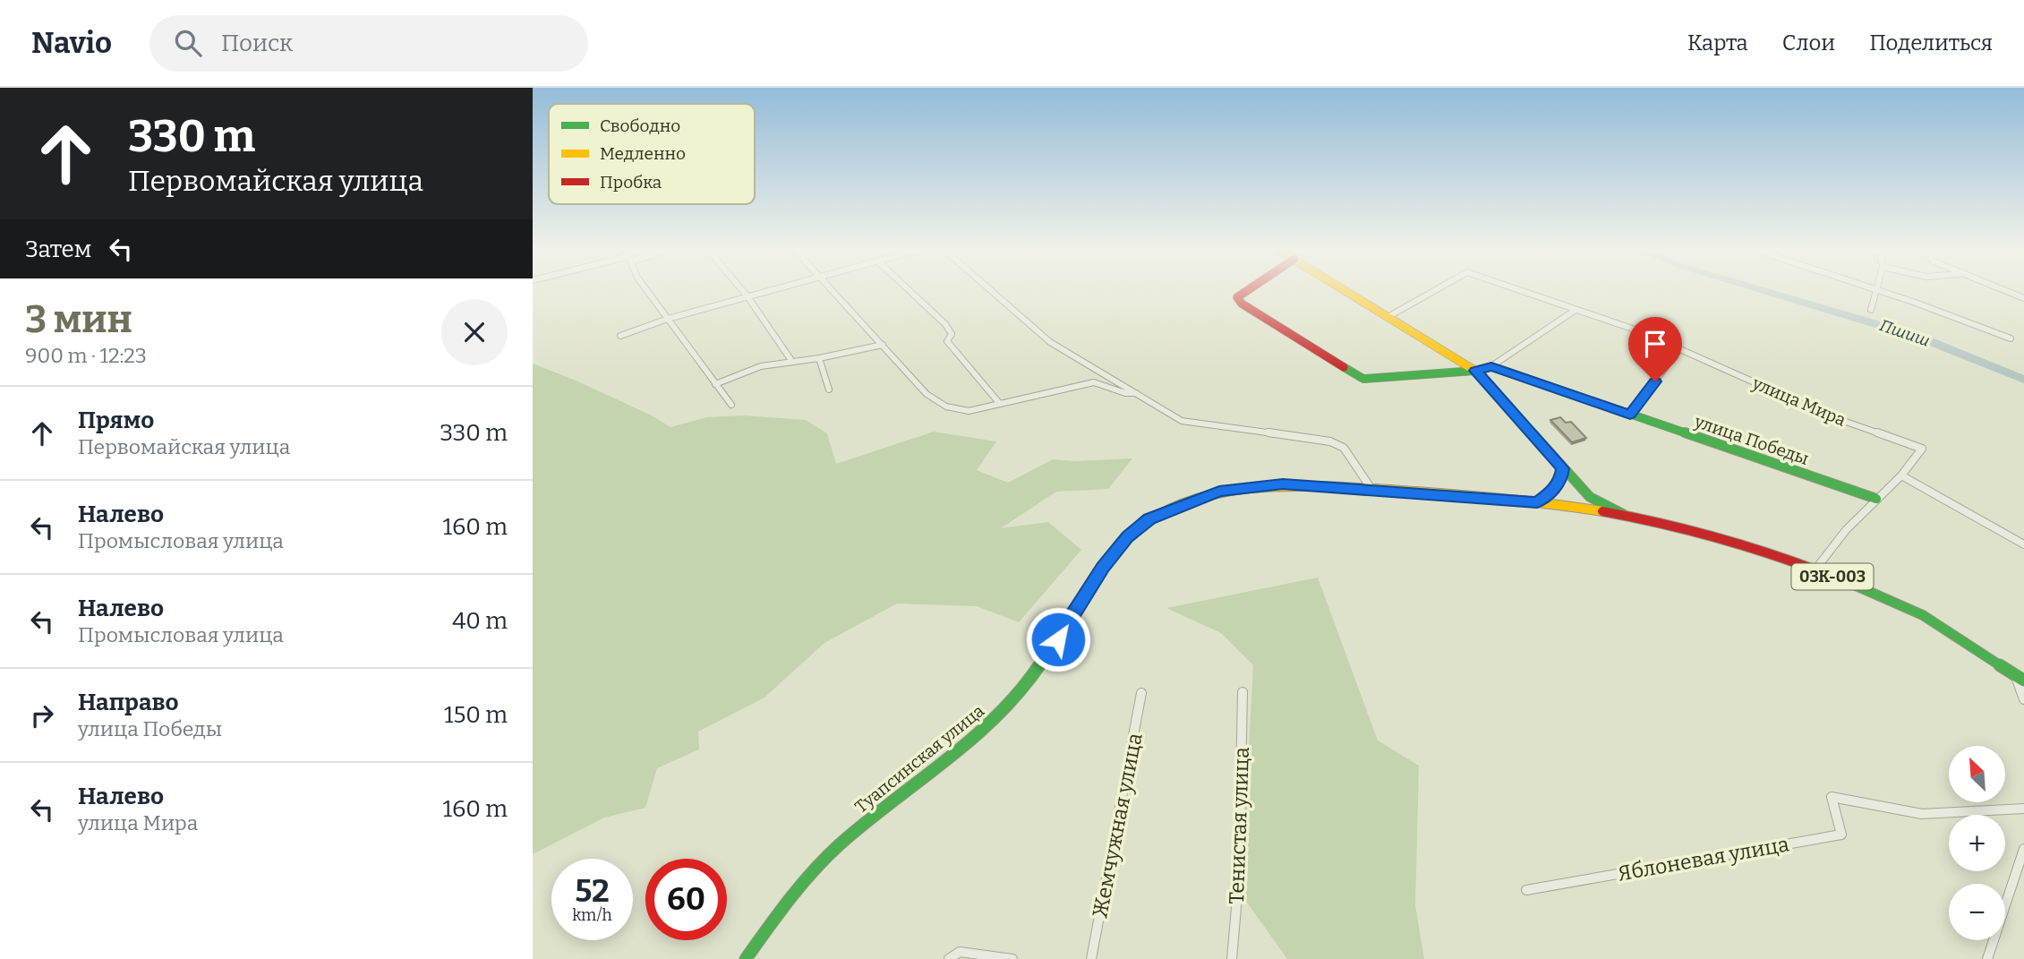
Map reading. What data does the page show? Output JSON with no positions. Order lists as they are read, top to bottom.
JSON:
{
  "streets": {
    "main road": ["улица Победы", "03К-003", "Туапсинская улица"],
    "street": [
      "улица Мира",
      "Жемчужная улица",
      "Тенистая улица",
      "Яблоневая улица"
    ]
  },
  "crossings": [
    ["03К-003", "Туапсинская улица"]
  ],
  "water": ["Пшиш"],
  "legend": ["Свободно", "Медленно", "Пробка"],
  "north": "top left",
  "page": {
    "header": "Navio",
    "search": "Поиск",
    "nav": ["Карта", "Слои", "Поделиться"],
    "turn": ["330 m", "Первомайская улица"],
    "then": "Затем",
    "heading": ["3 мин", "900 m · 12:23"],
    "list": [
      {
        "name": "Прямо",
        "note": "Первомайская улица",
        "value": "330 m"
      },
      {
        "name": "Налево",
        "note": "Промысловая улица",
        "value": "160 m"
      },
      {
        "name": "Налево",
        "note": "Промысловая улица",
        "value": "40 m"
      },
      {
        "name": "Направо",
        "note": "улица Победы",
        "value": "150 m"
      },
      {
        "name": "Налево",
        "note": "улица Мира",
        "value": "160 m"
      }
    ],
    "map_buttons": ["+", "−"],
    "speed": "52 km/h",
    "limit": "60"
  }
}
